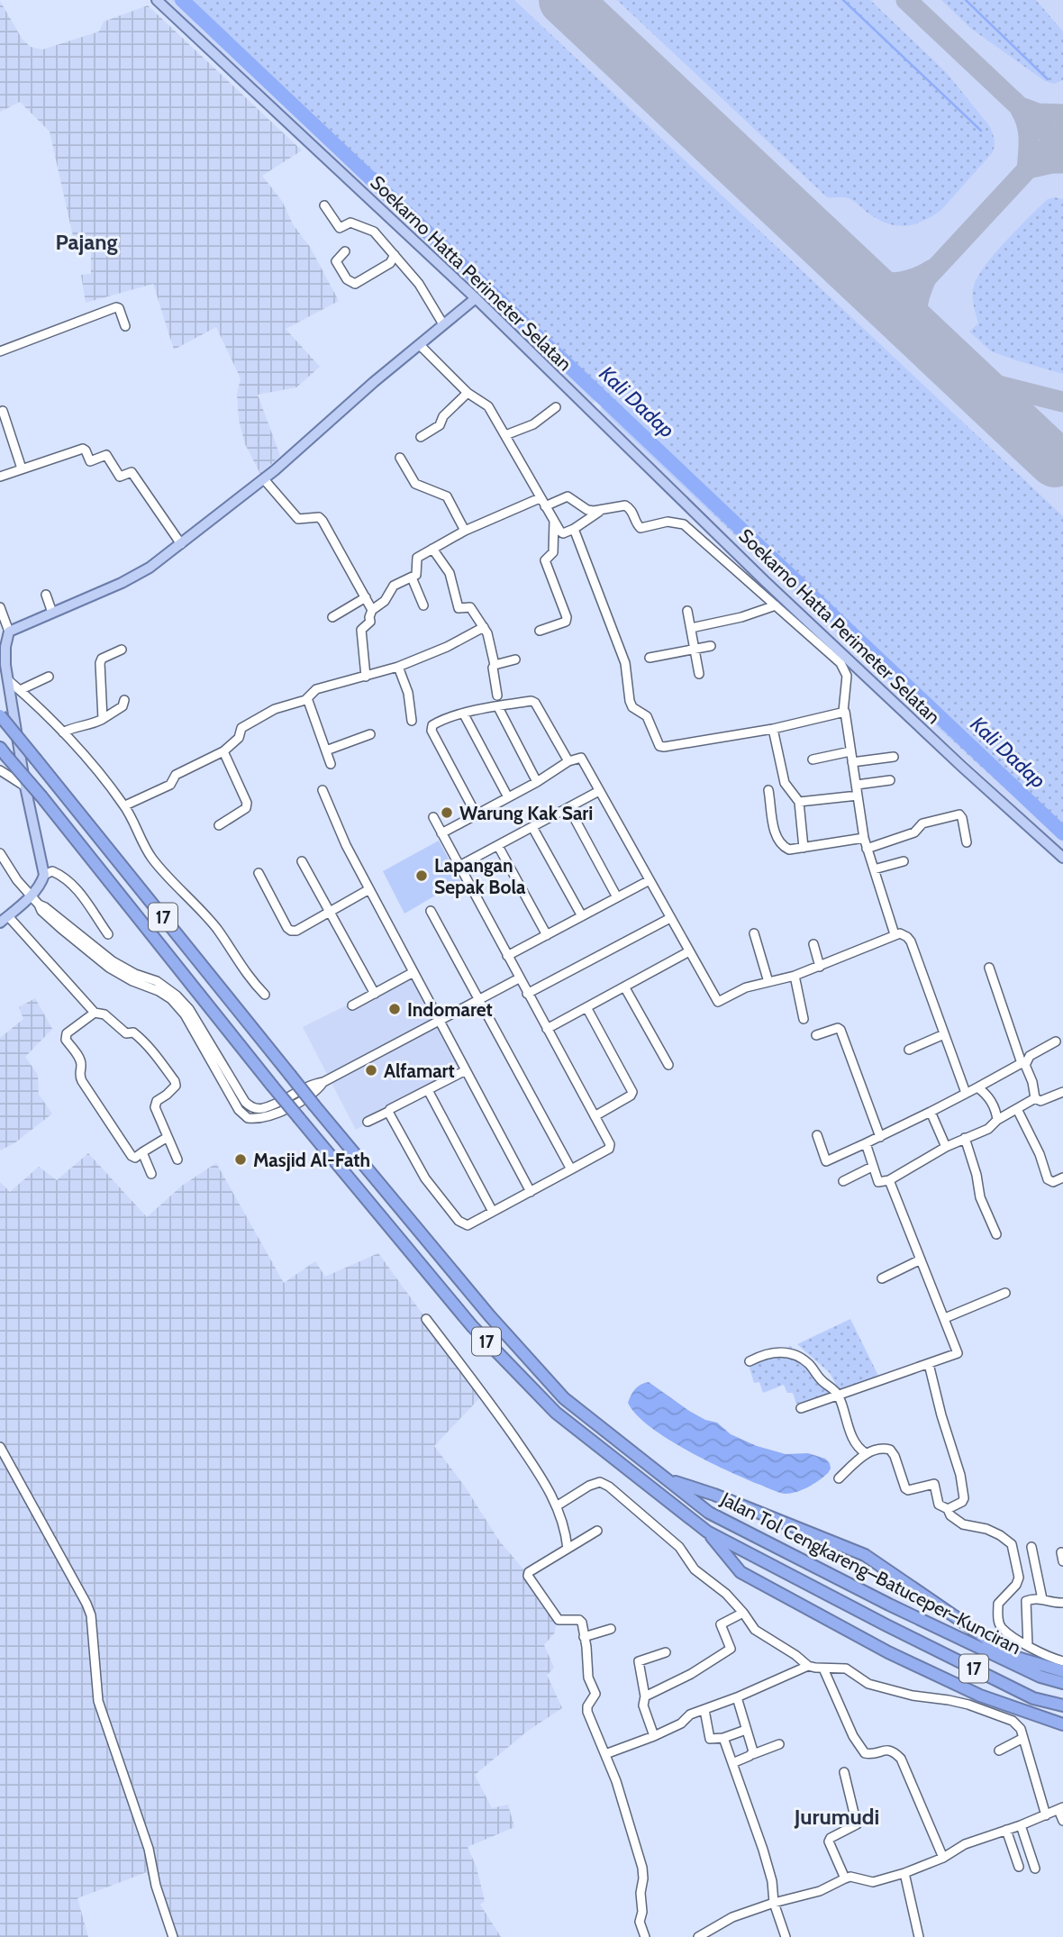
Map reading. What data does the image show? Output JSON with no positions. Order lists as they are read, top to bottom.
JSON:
{
  "streets": {
    "highway": ["17", "Jalan Tol Cengkareng–Batuceper–Kunciran"],
    "main road": ["Soekarno Hatta Perimeter Selatan"]
  },
  "districts": ["Pajang", "Jurumudi"],
  "water": ["Kali Dadap"],
  "places": [
    "Warung Kak Sari",
    "Lapangan Sepak Bola",
    "Indomaret",
    "Alfamart",
    "Masjid Al-Fath"
  ]
}
